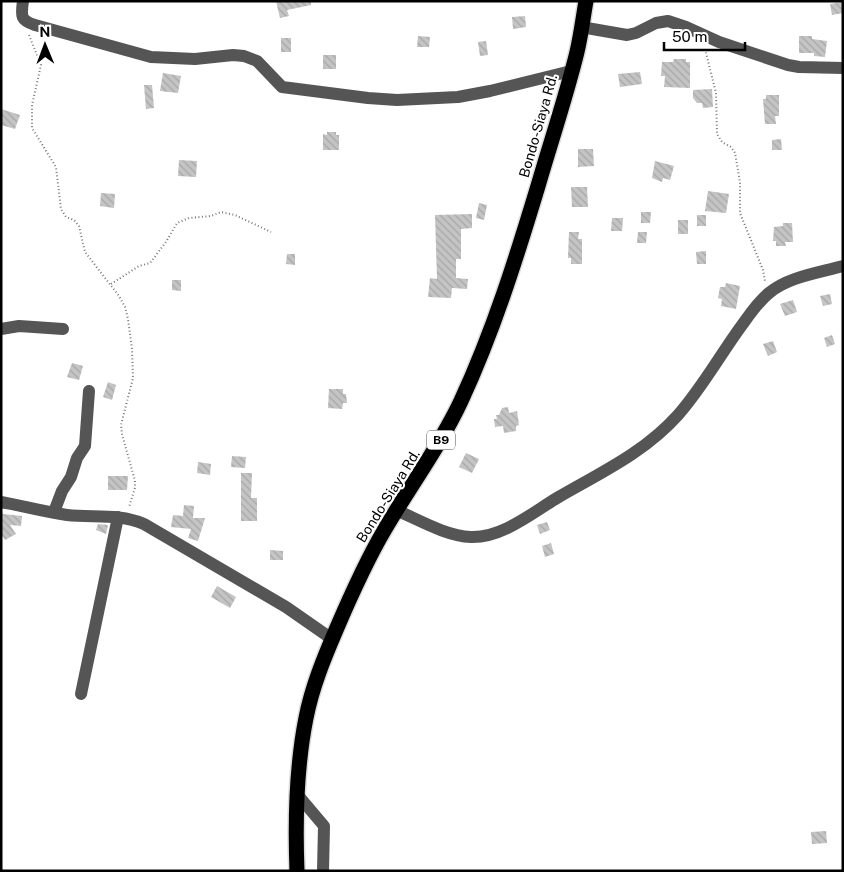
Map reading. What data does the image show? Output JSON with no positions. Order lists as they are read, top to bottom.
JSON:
{
  "streets": {
    "highway": ["Bondo-Siaya Rd.", "B9"]
  },
  "scale_bar": "50 m",
  "north": "top"
}
